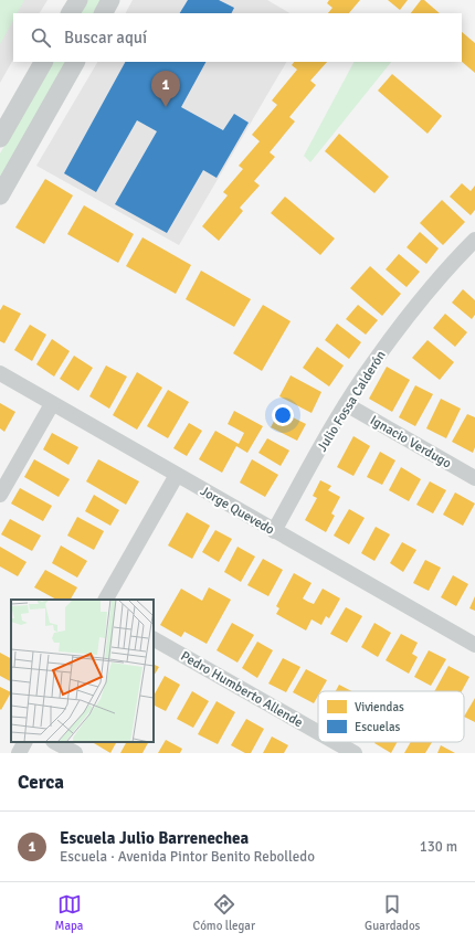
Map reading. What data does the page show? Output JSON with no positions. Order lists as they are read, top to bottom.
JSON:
{
  "streets": {
    "street": [
      "Julio Fossa Calderón",
      "Ignacio Verdugo",
      "Jorge Quevedo",
      "Pedro Humberto Allende"
    ]
  },
  "crossings": [
    ["Julio Fossa Calderón", "Ignacio Verdugo"],
    ["Julio Fossa Calderón", "Jorge Quevedo"]
  ],
  "legend": ["Viviendas", "Escuelas"],
  "page": {
    "search": "Buscar aquí",
    "pins": "1",
    "heading": "Cerca",
    "list": [
      {
        "mark": "1",
        "name": "Escuela Julio Barrenechea",
        "note": "Escuela · Avenida Pintor Benito Rebolledo",
        "value": "130 m"
      }
    ],
    "nav": ["Mapa", "Cómo llegar", "Guardados"]
  }
}
